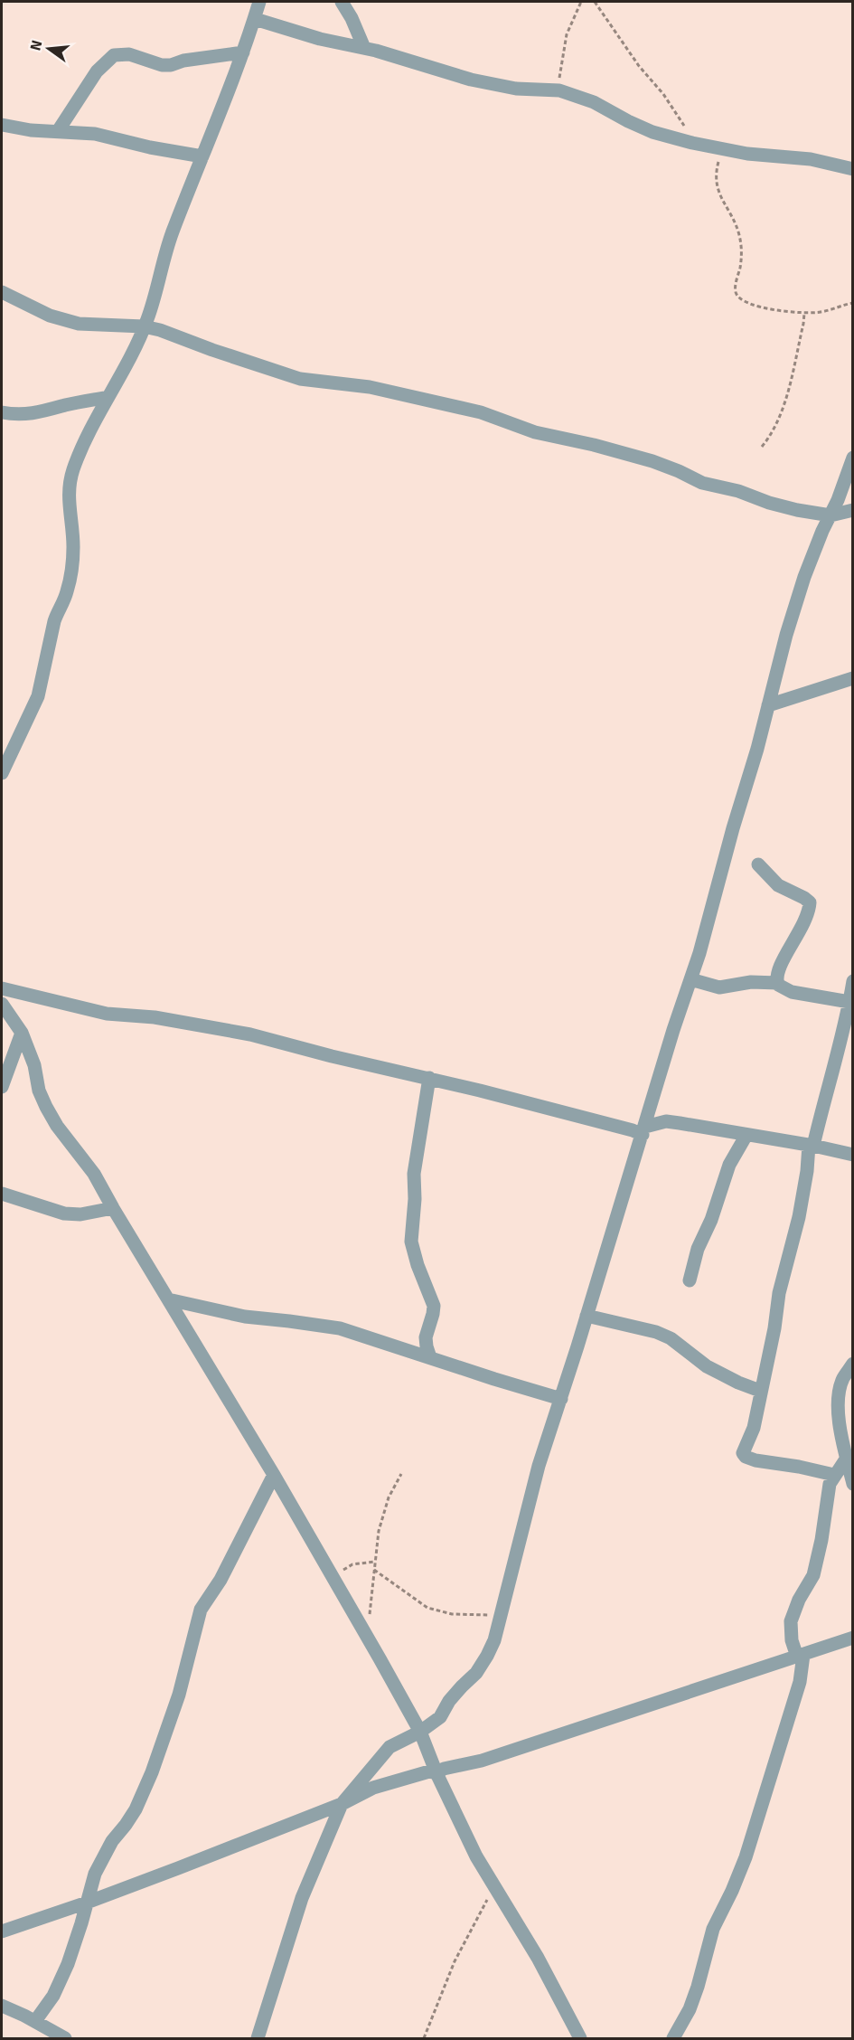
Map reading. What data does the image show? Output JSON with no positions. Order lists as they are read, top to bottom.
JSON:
{
  "north": "left"
}
